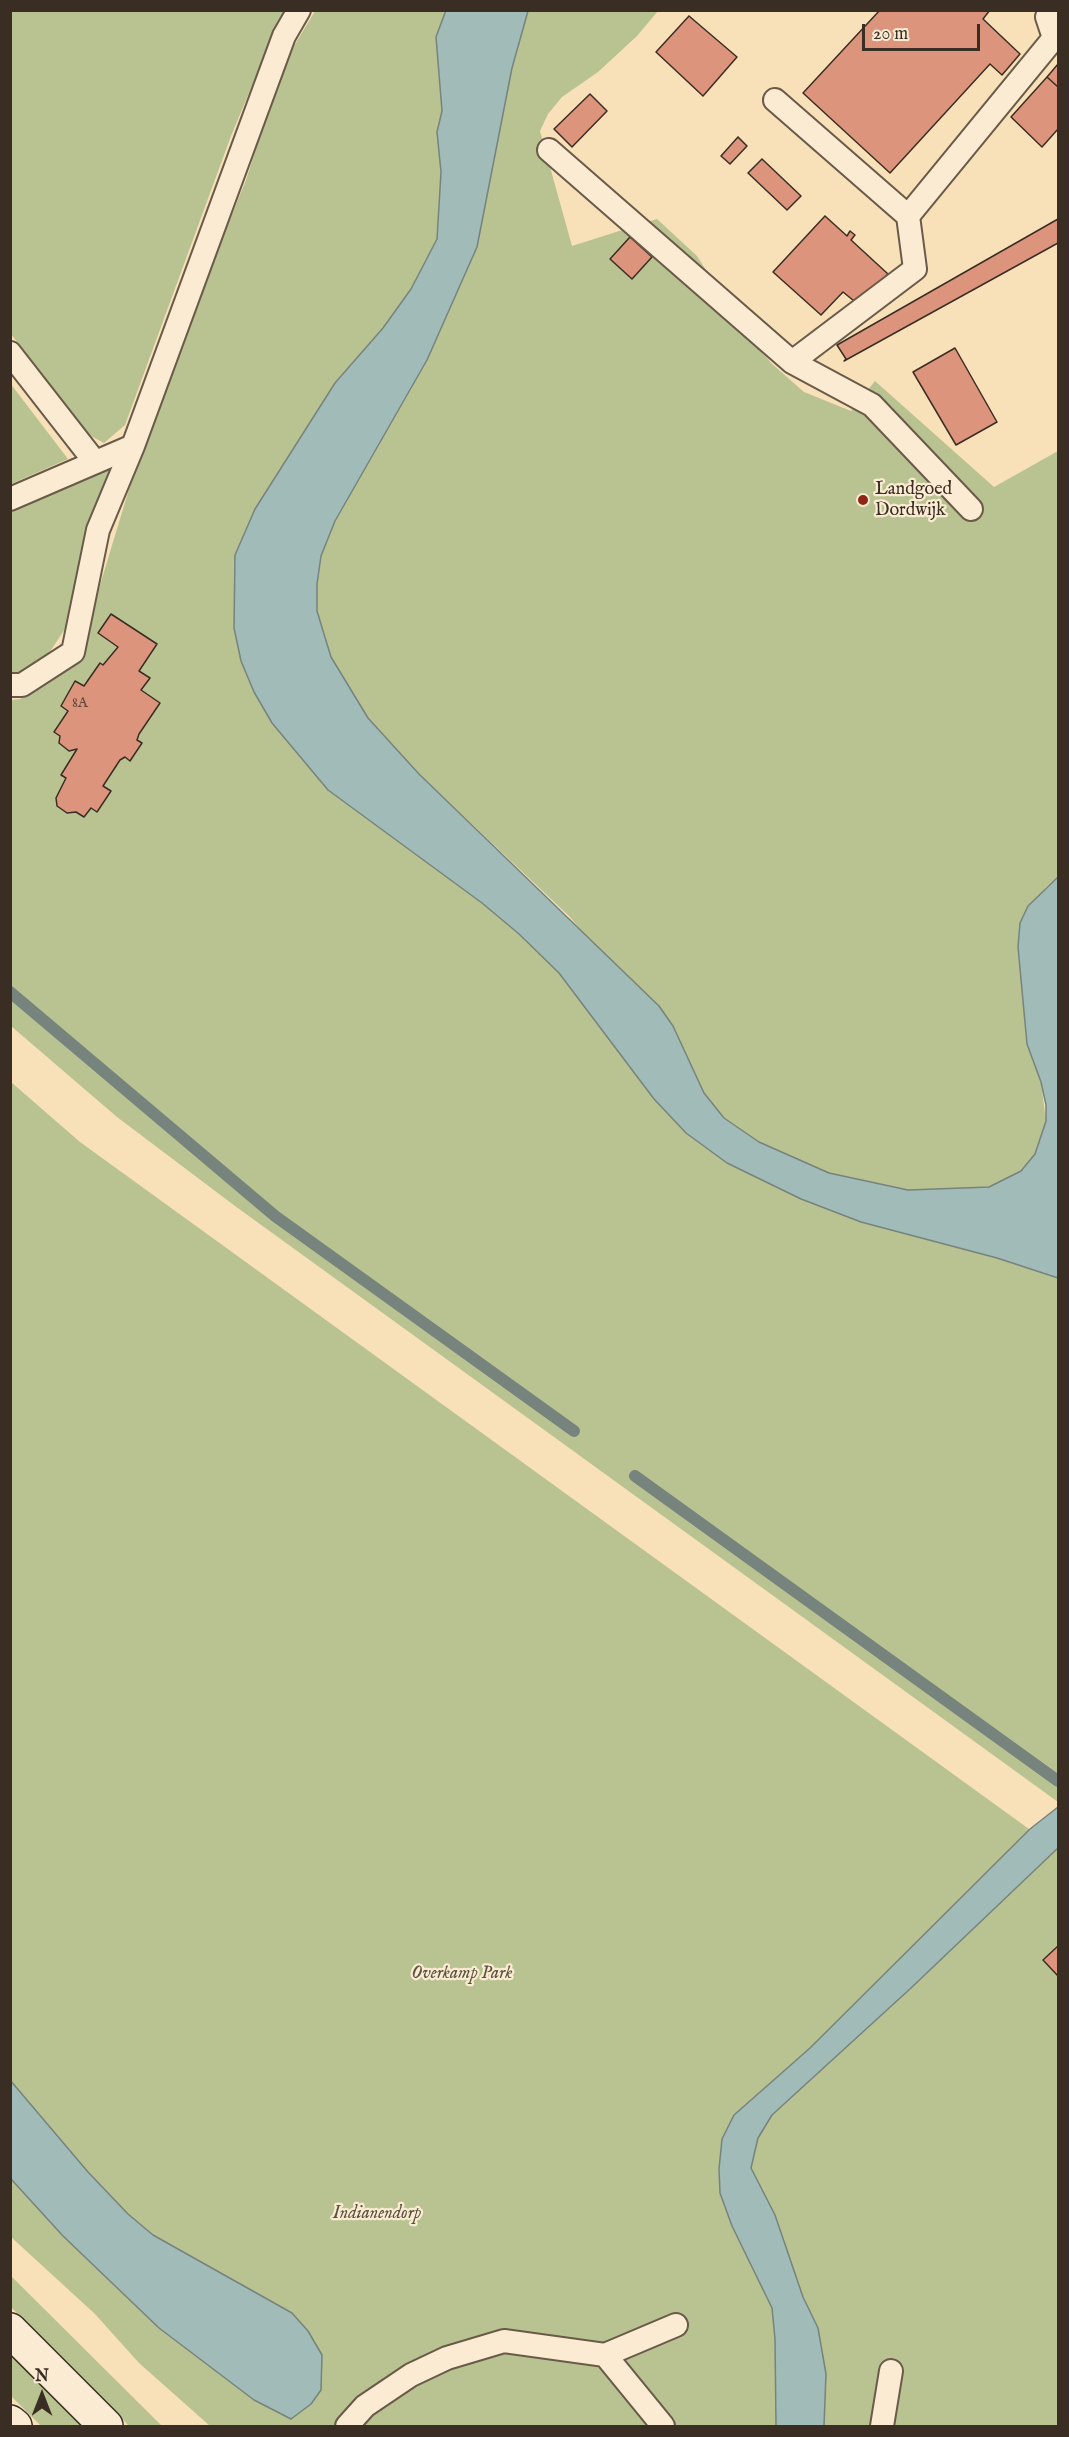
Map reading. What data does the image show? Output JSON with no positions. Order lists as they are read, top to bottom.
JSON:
{
  "parks": ["Overkamp Park", "Indianendorp"],
  "places": ["Landgoed Dordwijk"],
  "house_numbers": ["8A"],
  "scale_bar": "20 m",
  "north": "top"
}
